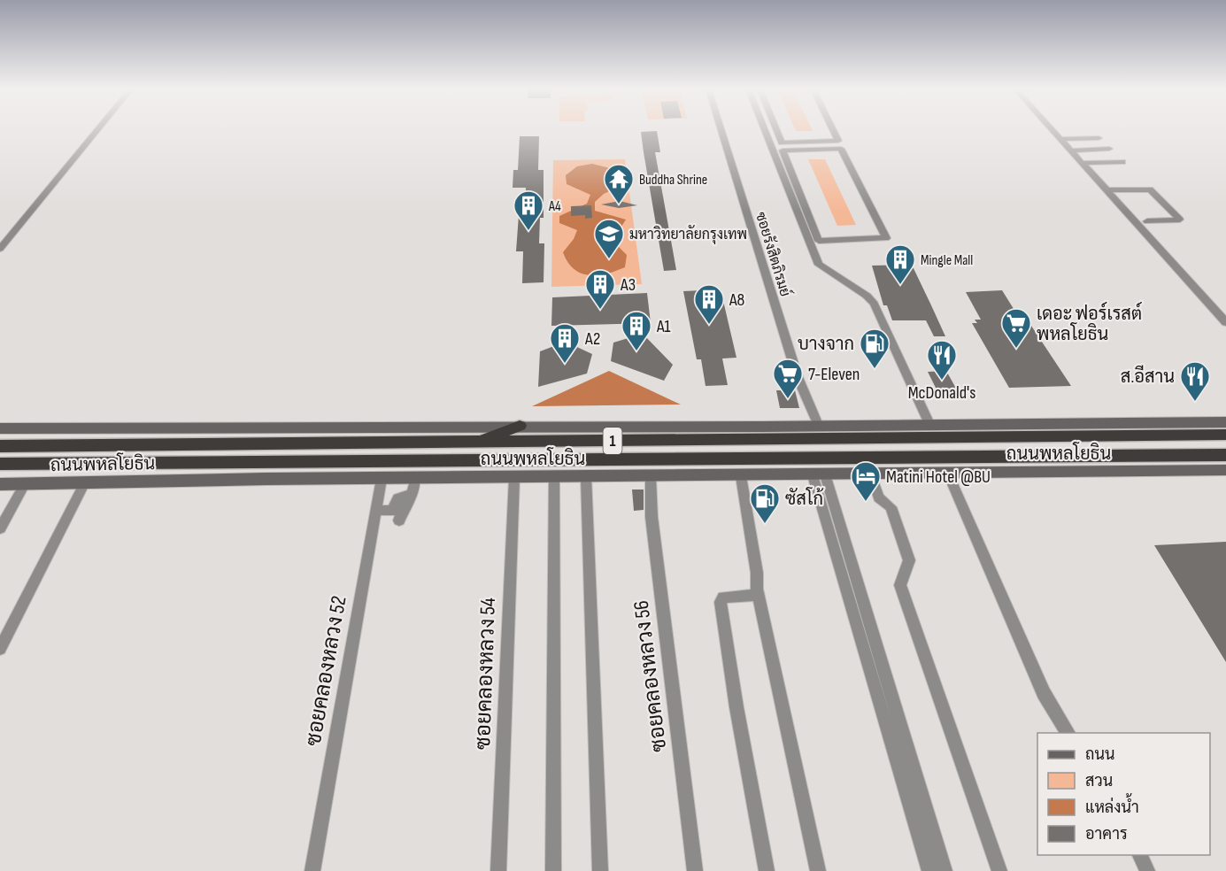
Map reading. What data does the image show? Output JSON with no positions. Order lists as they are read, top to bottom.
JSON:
{
  "streets": {
    "highway": ["1", "ถนนพหลโยธิน"],
    "street": [
      "ซอยรังสิตภิรมย์",
      "ซอยคลองหลวง 52",
      "ซอยคลองหลวง 54",
      "ซอยคลองหลวง 56"
    ]
  },
  "crossings": [
    ["ซอยรังสิตภิรมย์", "ถนนพหลโยธิน"],
    ["ถนนพหลโยธิน", "ซอยคลองหลวง 52"],
    ["ถนนพหลโยธิน", "ซอยคลองหลวง 54"],
    ["ถนนพหลโยธิน", "ซอยคลองหลวง 56"]
  ],
  "places": {
    "temple": ["Buddha Shrine"],
    "building": [
      "A4",
      "Mingle Mall",
      "A3",
      "A8",
      "A1",
      "A2"
    ],
    "school or university": ["มหาวิทยาลัยกรุงเทพ"],
    "supermarket": ["เดอะ ฟอร์เรสต์ พหลโยธิน", "7-Eleven"],
    "fuel station": ["บางจาก", "ซัสโก้"],
    "restaurant": ["McDonald's", "ส.อีสาน"],
    "hotel": ["Matini Hotel @BU"]
  },
  "legend": [
    "ถนน",
    "สวน",
    "แหล่งน้ำ",
    "อาคาร"
  ]
}
